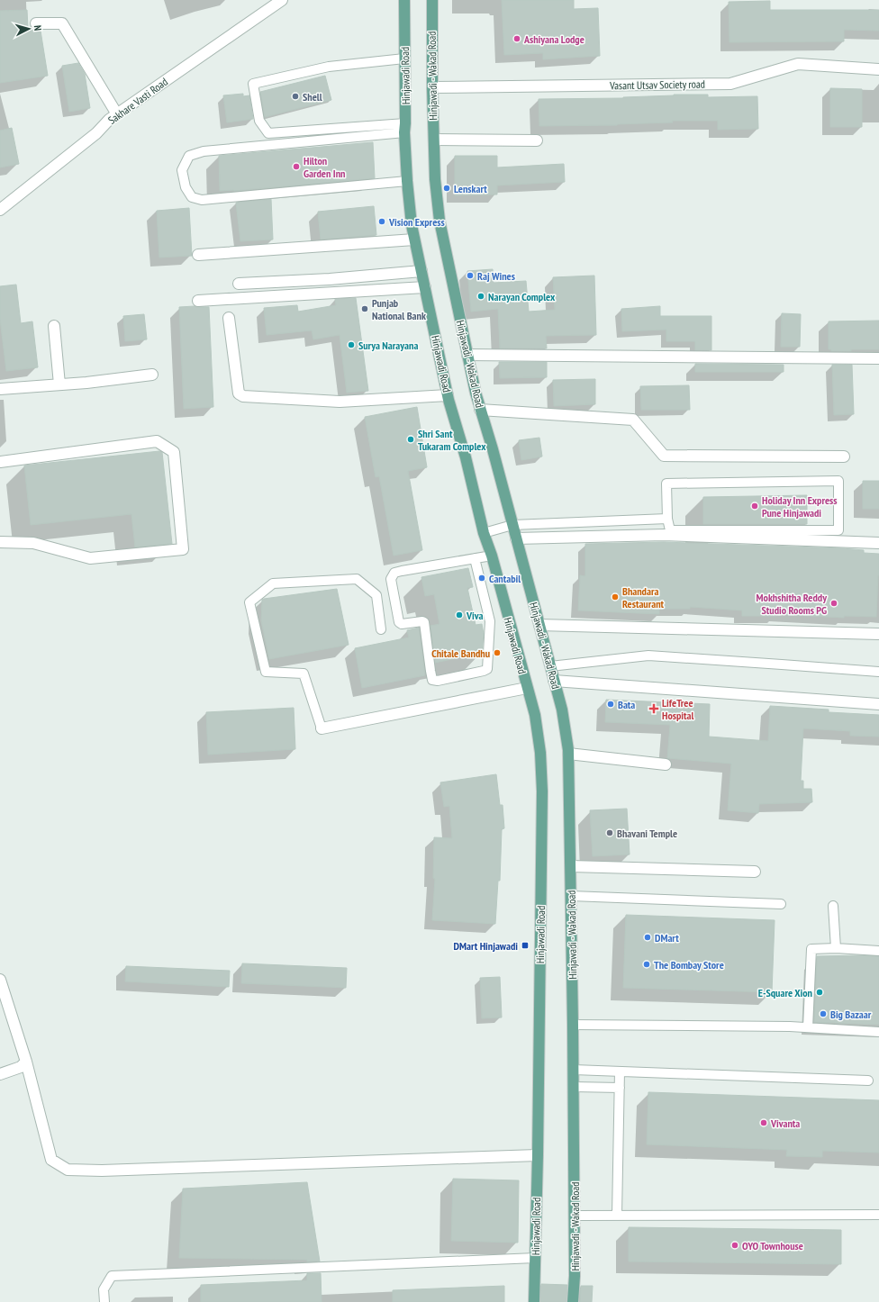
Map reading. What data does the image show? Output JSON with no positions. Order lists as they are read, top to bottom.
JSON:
{
  "streets": {
    "main road": ["Hinjawadi Road", "Hinjawadi - Wakad Road"],
    "street": ["Vasant Utsav Society road", "Sakhare Vasti Road"]
  },
  "crossings": [
    ["Hinjawadi - Wakad Road", "Vasant Utsav Society road"]
  ],
  "places": {
    "other": [
      "Ashiyana Lodge",
      "Shell",
      "Hilton Garden Inn",
      "Lenskart",
      "Vision Express",
      "Raj Wines",
      "Narayan Complex",
      "Punjab National Bank",
      "Surya Narayana",
      "Shri Sant Tukaram Complex",
      "Holiday Inn Express Pune Hinjawadi",
      "Cantabil",
      "Bhandara Restaurant",
      "Mokhshitha Reddy Studio Rooms PG",
      "Viva",
      "Chitale Bandhu",
      "Bata",
      "Bhavani Temple",
      "DMart",
      "The Bombay Store",
      "E-Square Xion",
      "Big Bazaar",
      "Vivanta",
      "OYO Townhouse"
    ],
    "health": ["LifeTree Hospital"],
    "transit": ["DMart Hinjawadi"]
  },
  "north": "right"
}
